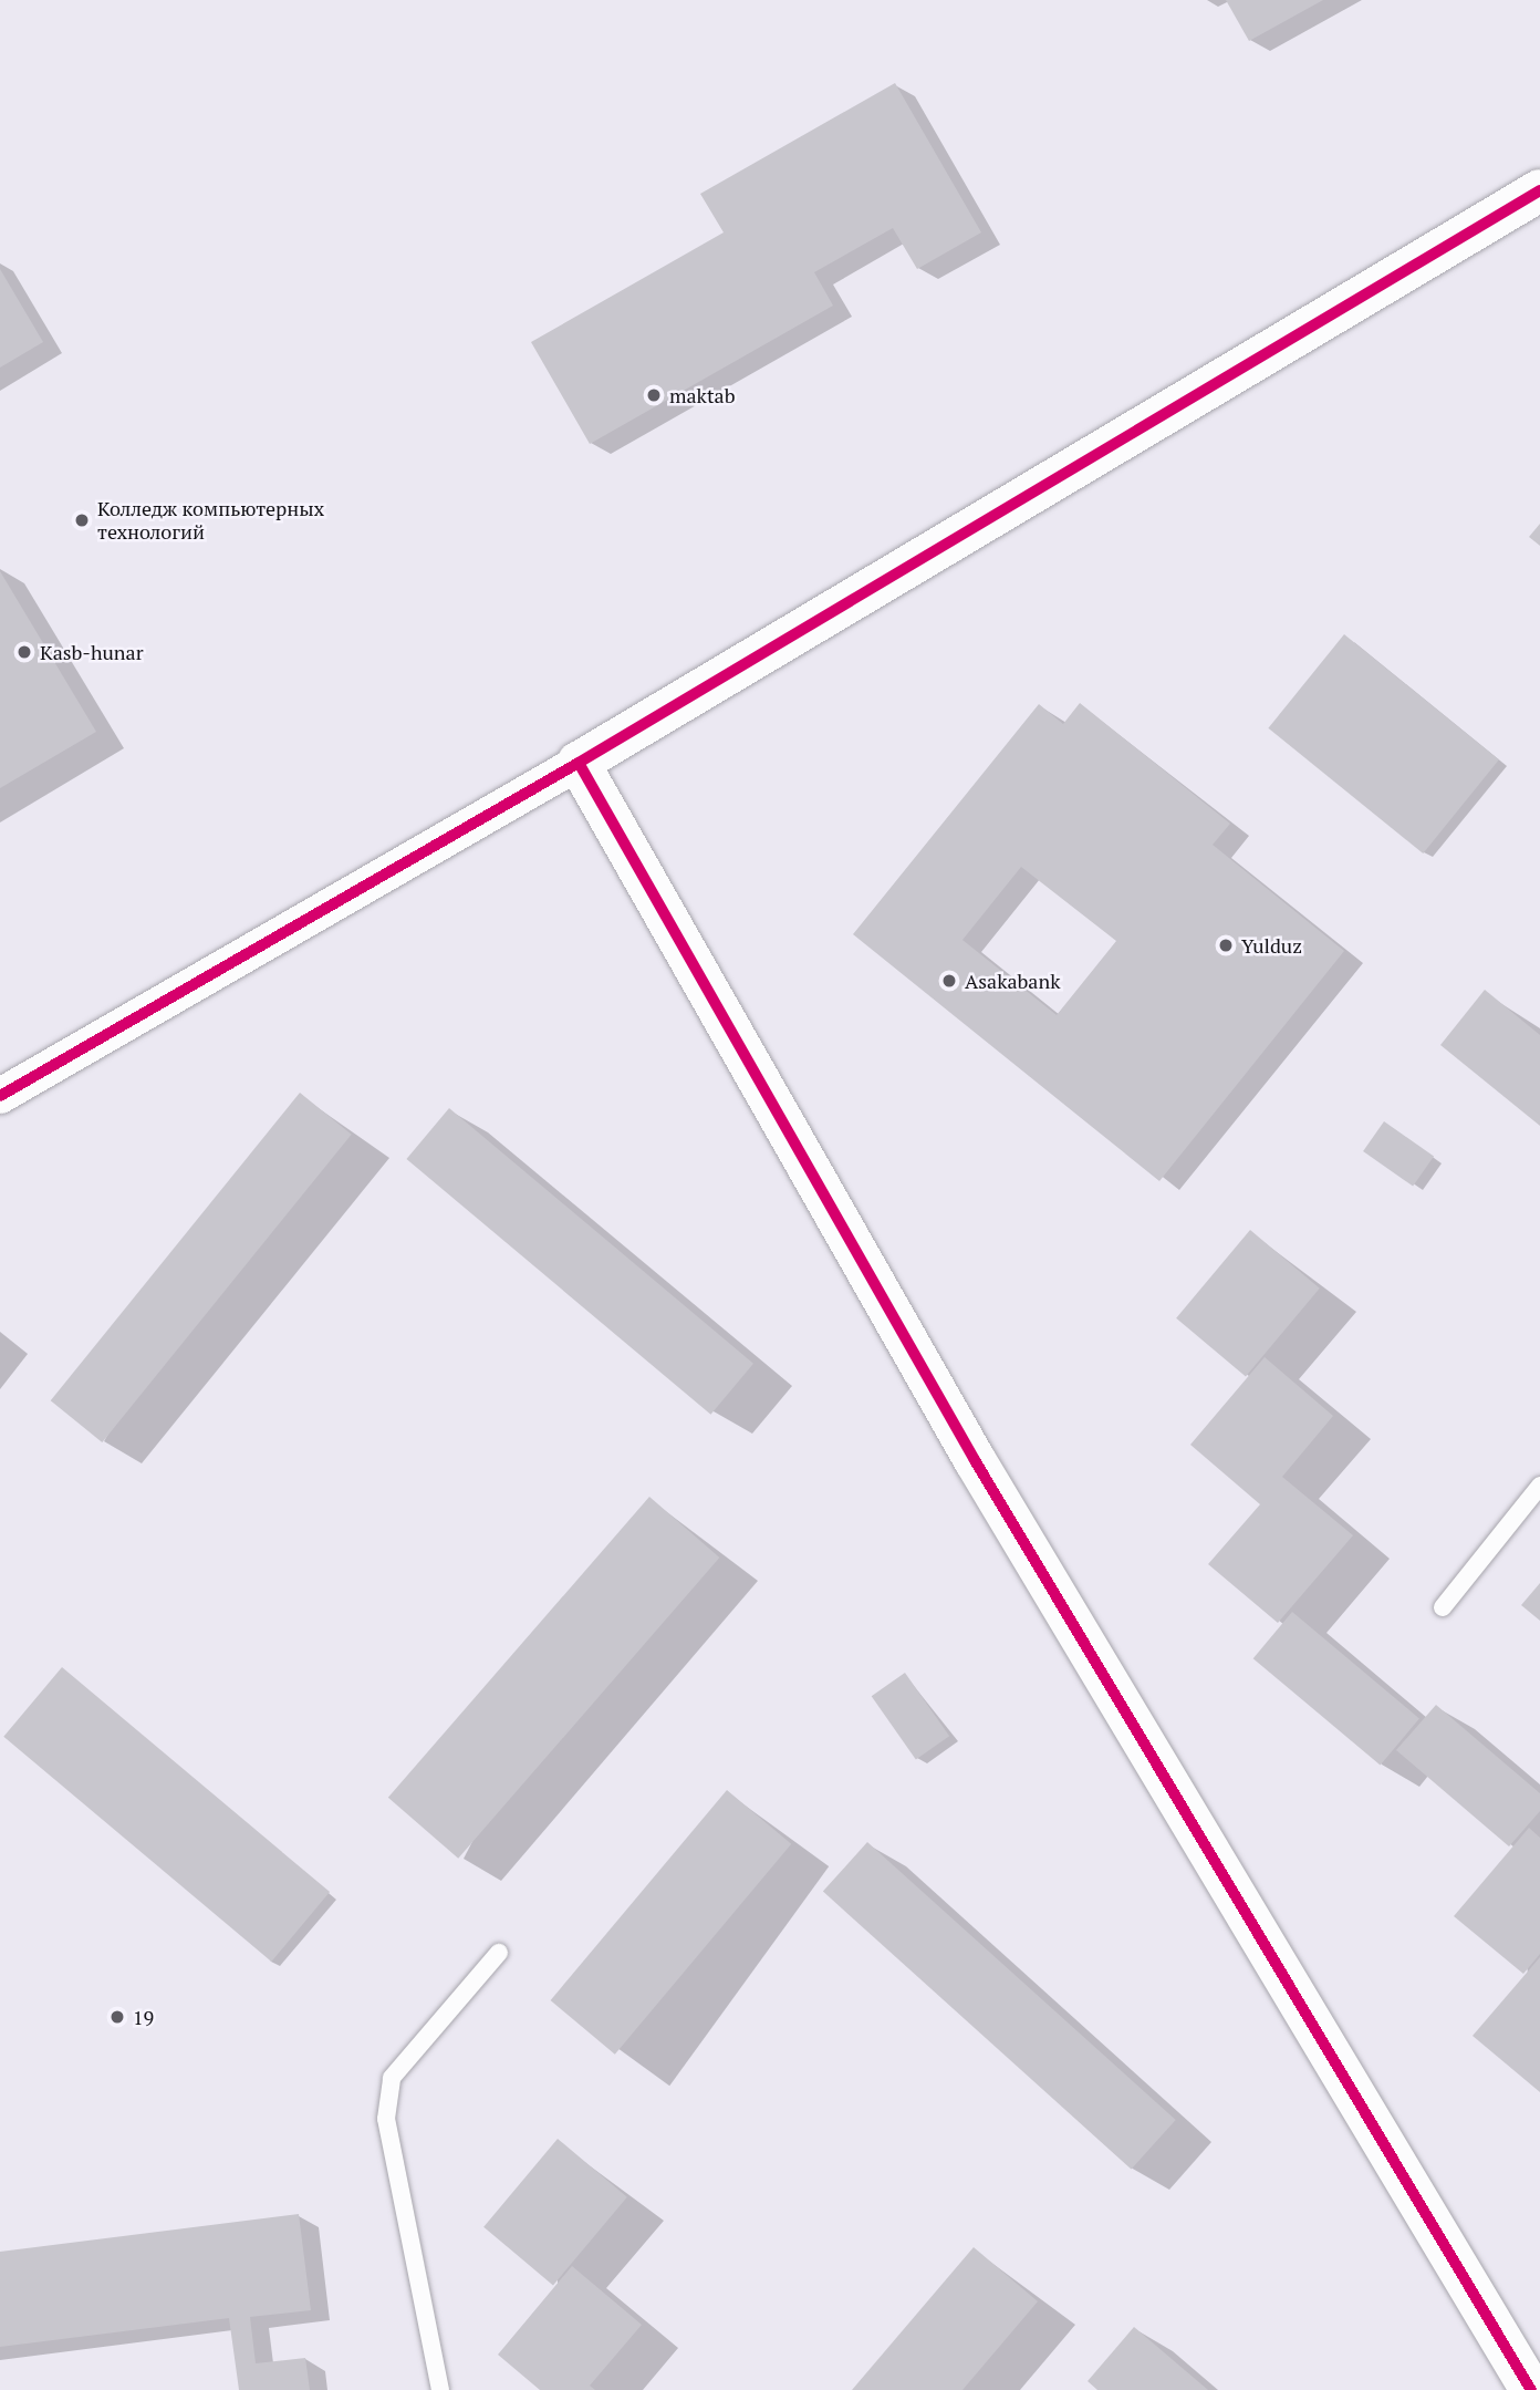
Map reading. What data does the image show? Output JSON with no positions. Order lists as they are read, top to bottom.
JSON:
{
  "places": [
    "maktab",
    "Колледж компьютерных технологий",
    "Kasb-hunar",
    "Yulduz",
    "Asakabank",
    "19"
  ]
}
